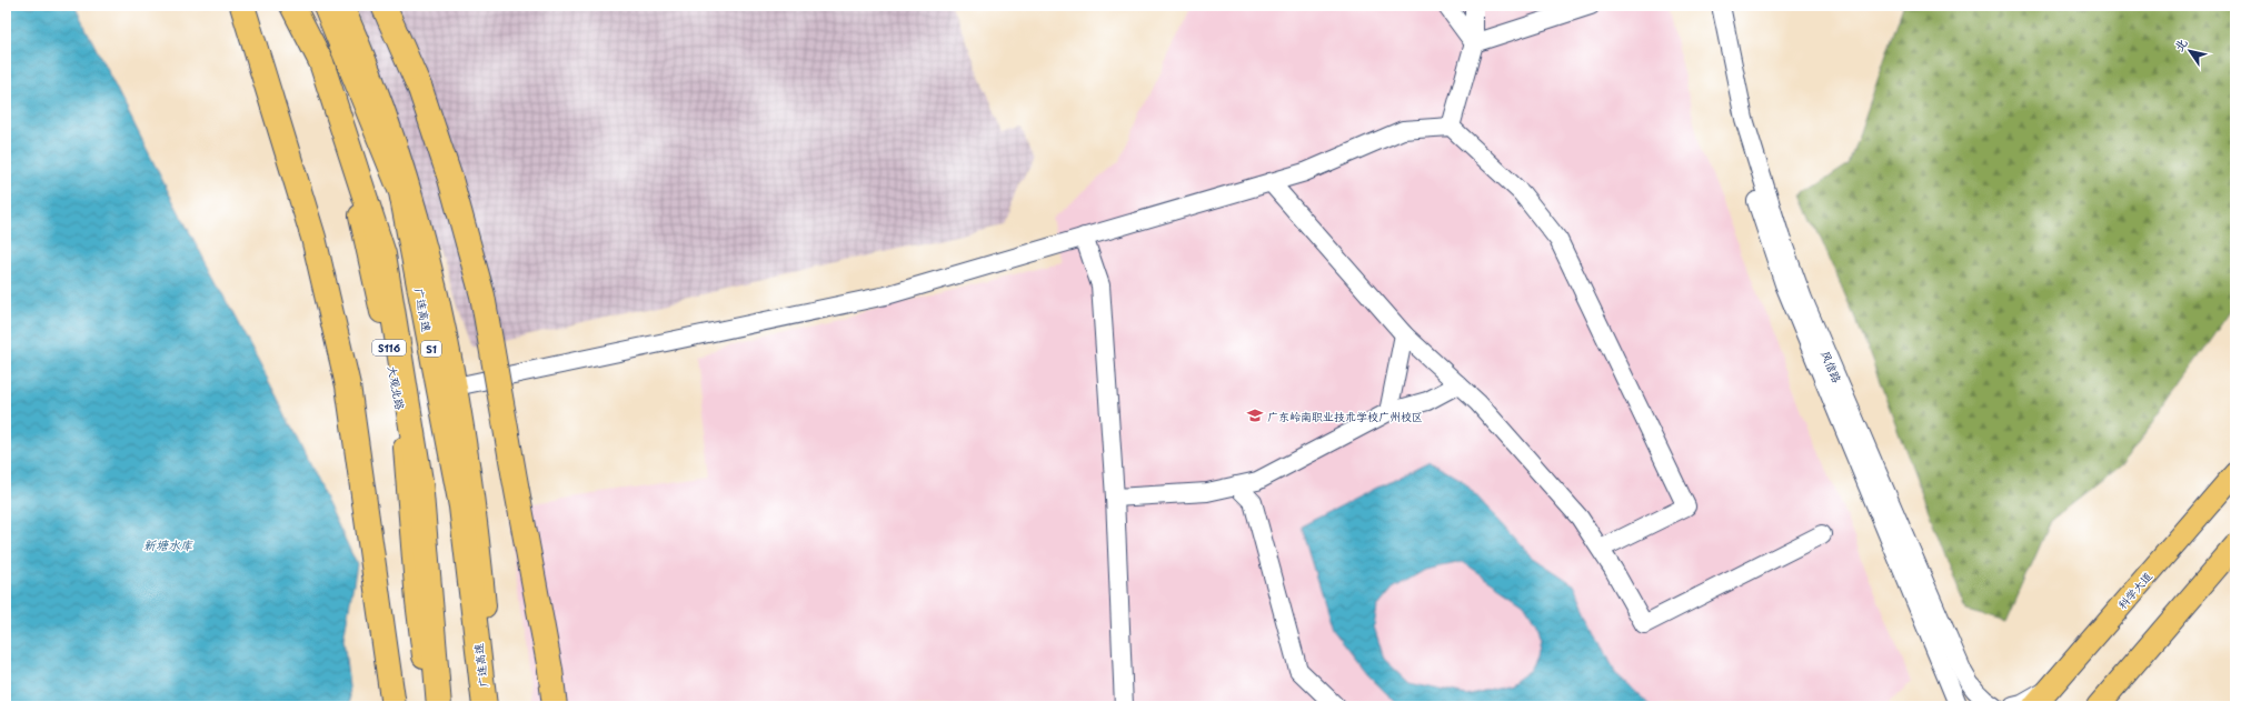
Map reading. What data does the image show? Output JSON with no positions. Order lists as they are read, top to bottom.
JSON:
{
  "streets": {
    "highway": ["广连高速", "S1"],
    "main road": ["S116", "大观北路", "科学大道"],
    "street": ["风信路"]
  },
  "water": ["新塘水库"],
  "places": {
    "school or university": ["广东岭南职业技术学校广州校区"]
  },
  "north": "top left"
}
